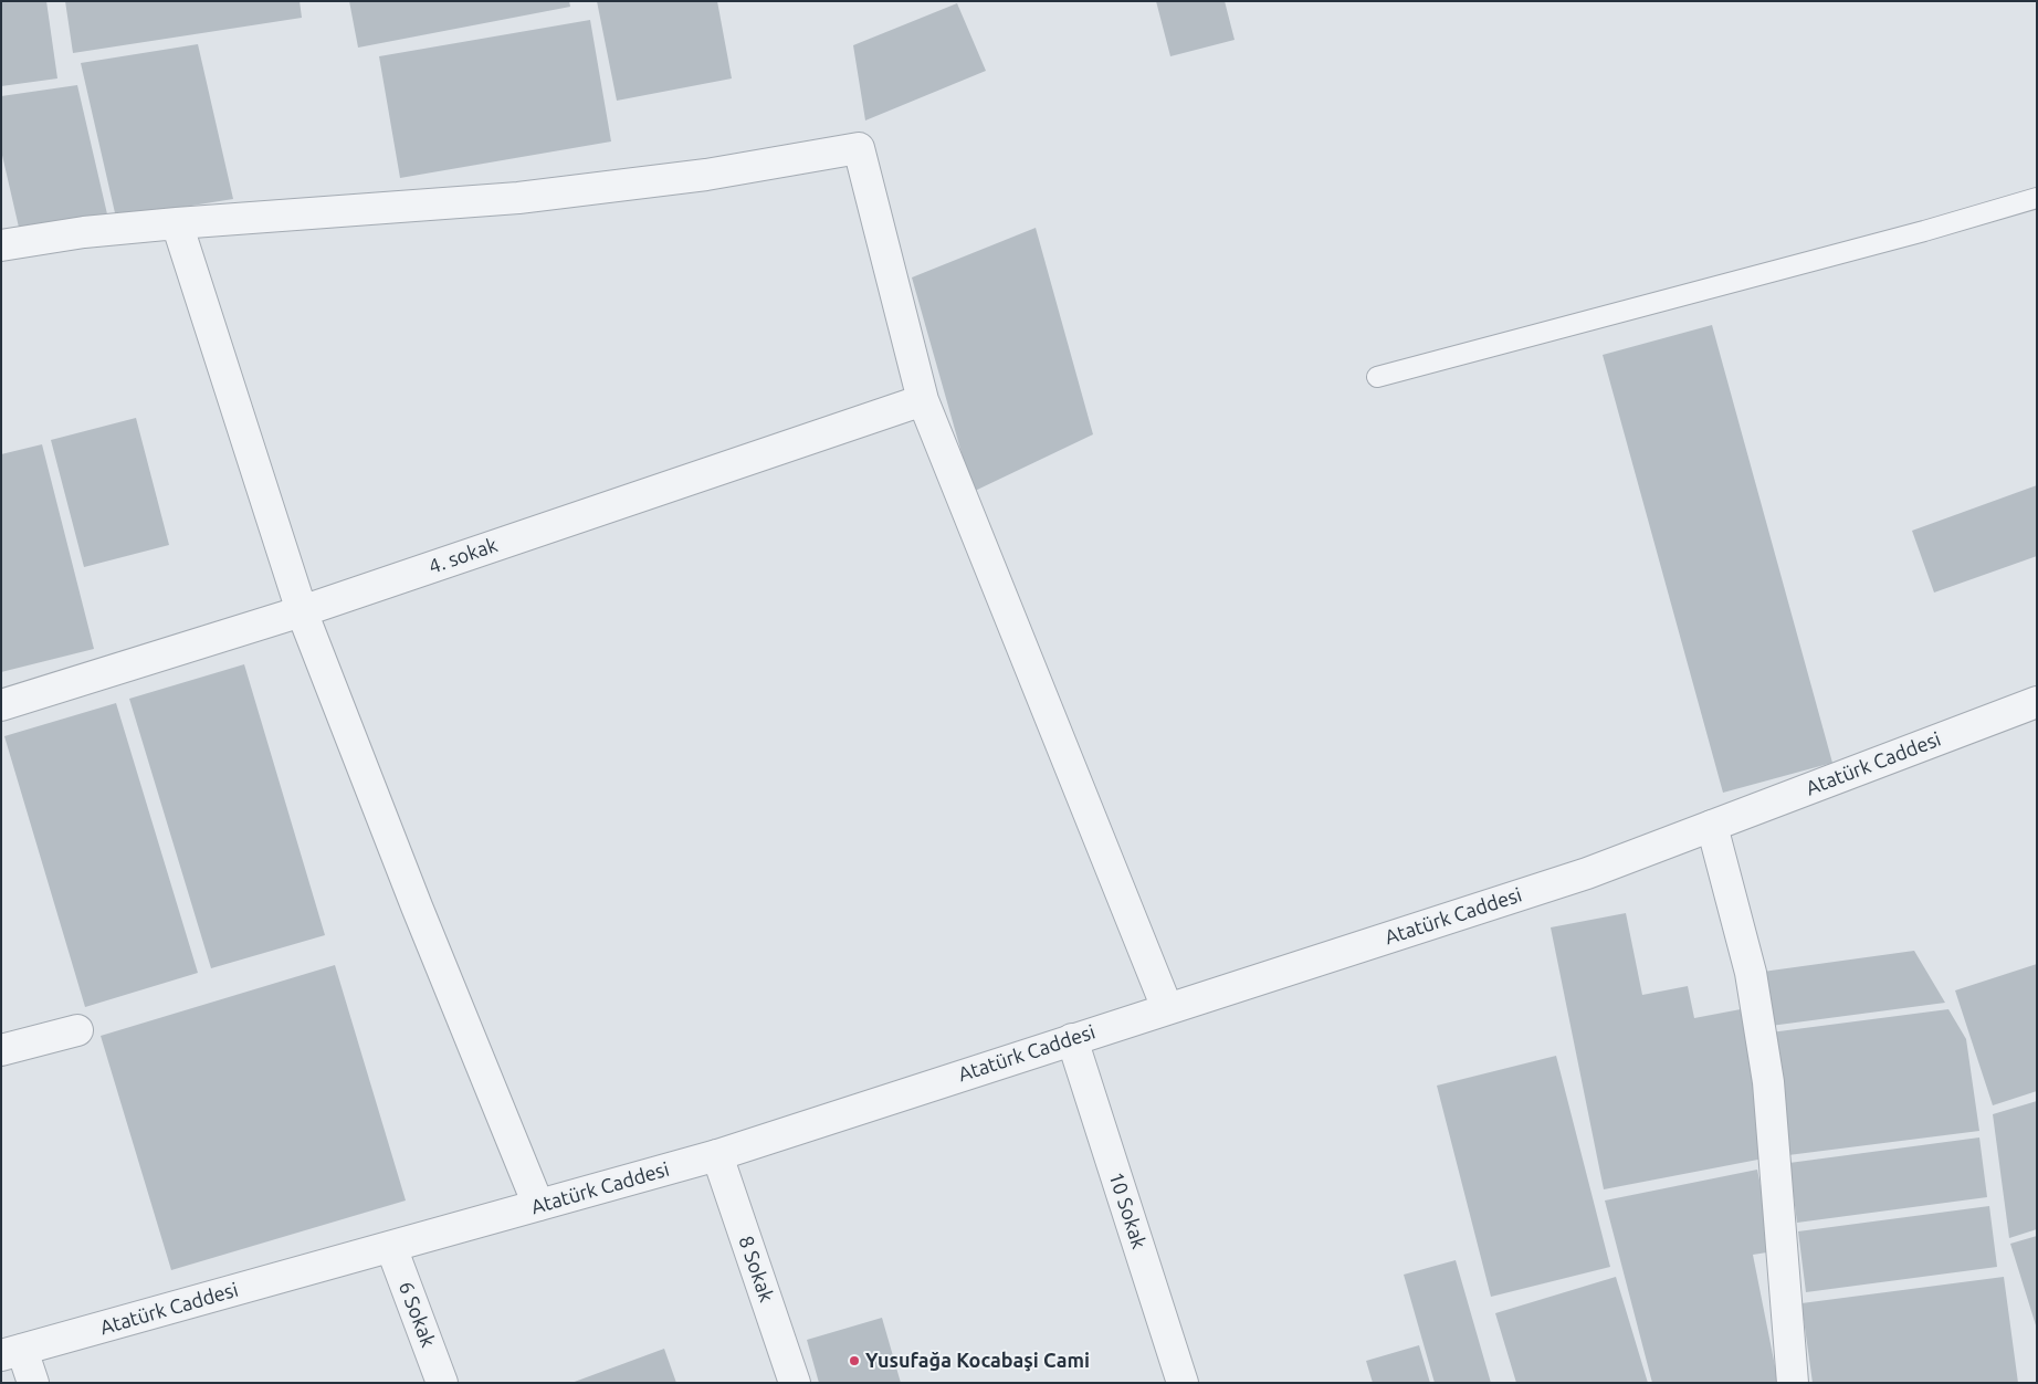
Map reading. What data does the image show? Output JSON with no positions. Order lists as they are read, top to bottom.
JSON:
{
  "streets": {
    "street": [
      "4. sokak",
      "Atatürk Caddesi",
      "10 Sokak",
      "8 Sokak",
      "6 Sokak"
    ]
  },
  "crossings": [
    ["Atatürk Caddesi", "10 Sokak"],
    ["Atatürk Caddesi", "8 Sokak"],
    ["Atatürk Caddesi", "6 Sokak"]
  ],
  "places": ["Yusufağa Kocabaşi Cami"]
}
